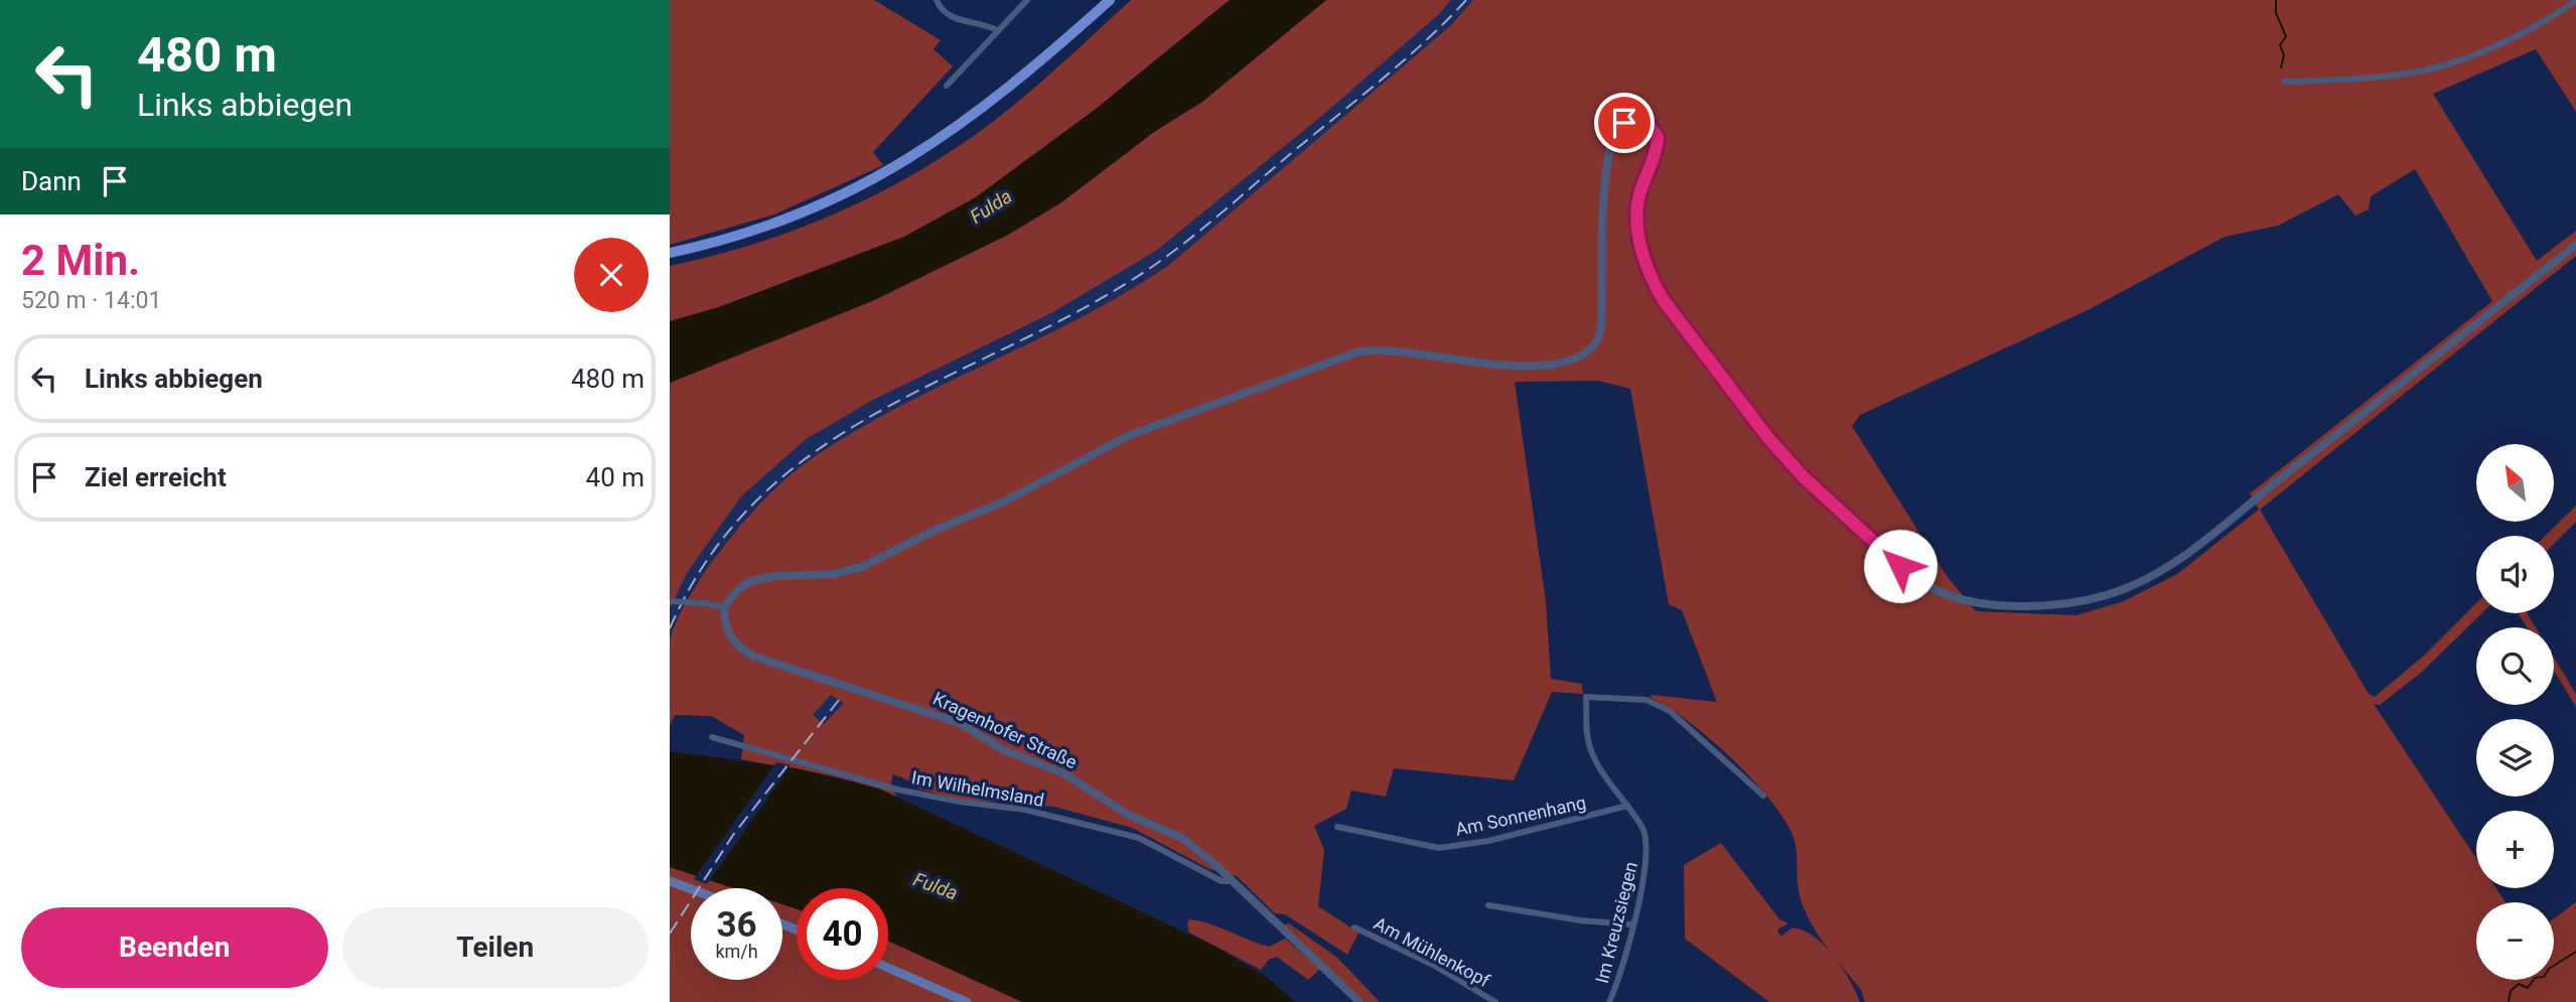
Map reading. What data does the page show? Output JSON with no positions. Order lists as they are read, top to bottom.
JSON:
{
  "streets": {
    "street": [
      "Kragenhofer Straße",
      "Im Wilhelmsland",
      "Am Sonnenhang",
      "Im Kreuzsiegen",
      "Am Mühlenkopf"
    ]
  },
  "crossings": [
    ["Kragenhofer Straße", "Im Wilhelmsland"],
    ["Am Sonnenhang", "Im Kreuzsiegen"]
  ],
  "water": ["Fulda"],
  "north": "top left",
  "page": {
    "turn": ["480 m", "Links abbiegen"],
    "then": "Dann",
    "heading": ["2 Min.", "520 m · 14:01"],
    "list": [
      {
        "name": "Links abbiegen",
        "value": "480 m"
      },
      {
        "name": "Ziel erreicht",
        "value": "40 m"
      }
    ],
    "map_buttons": ["+", "−"],
    "speed": "36 km/h",
    "limit": "40",
    "buttons": ["Beenden", "Teilen"]
  }
}
